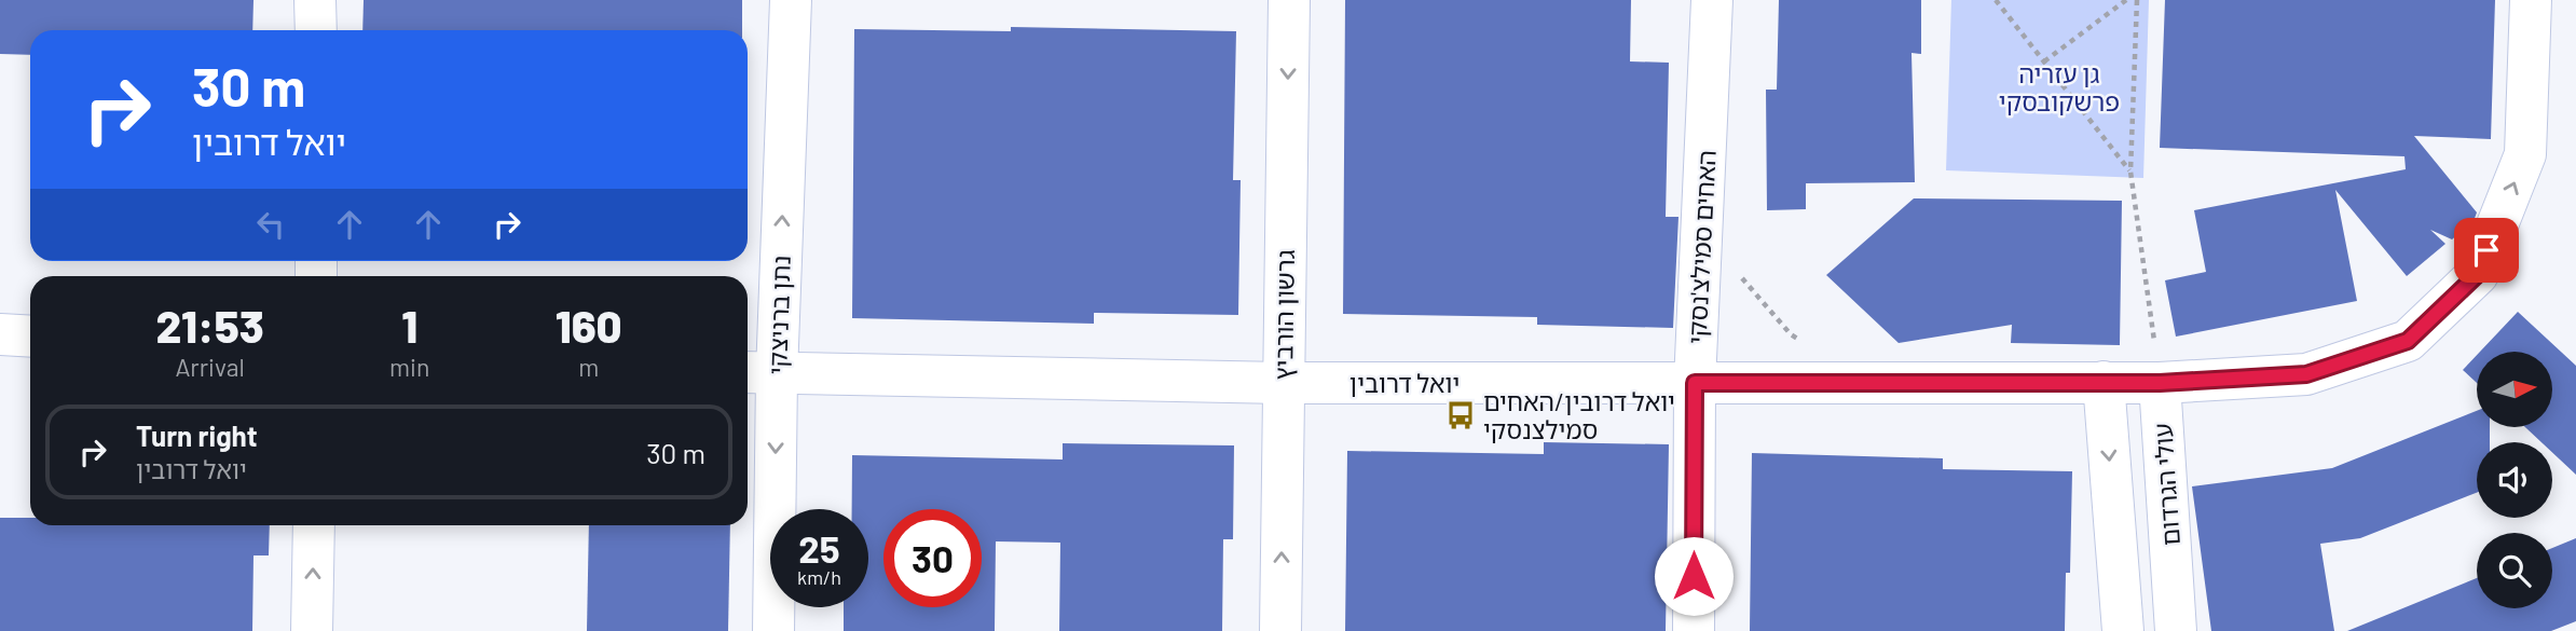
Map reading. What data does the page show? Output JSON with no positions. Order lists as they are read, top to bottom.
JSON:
{
  "streets": {
    "street": [
      "האחים סמילצ'נסקי",
      "נתן ברניצקי",
      "גרשון הורביץ",
      "יואל דרובין",
      "עולי הגרדום"
    ]
  },
  "crossings": [
    ["האחים סמילצ'נסקי", "יואל דרובין"],
    ["נתן ברניצקי", "יואל דרובין"],
    ["גרשון הורביץ", "יואל דרובין"],
    ["יואל דרובין", "עולי הגרדום"]
  ],
  "parks": ["גן עזריה פרשקובסקי"],
  "places": {
    "bus stop": ["יואל דרובין/האחים סמילצנסקי"]
  },
  "north": "right",
  "page": {
    "turn": ["30 m", "יואל דרובין"],
    "eta": [
      "21:53",
      "Arrival",
      "1",
      "min",
      "160",
      "m"
    ],
    "list": [
      {
        "name": "Turn right",
        "note": "יואל דרובין",
        "value": "30 m"
      }
    ],
    "speed": "25 km/h",
    "limit": "30"
  }
}
